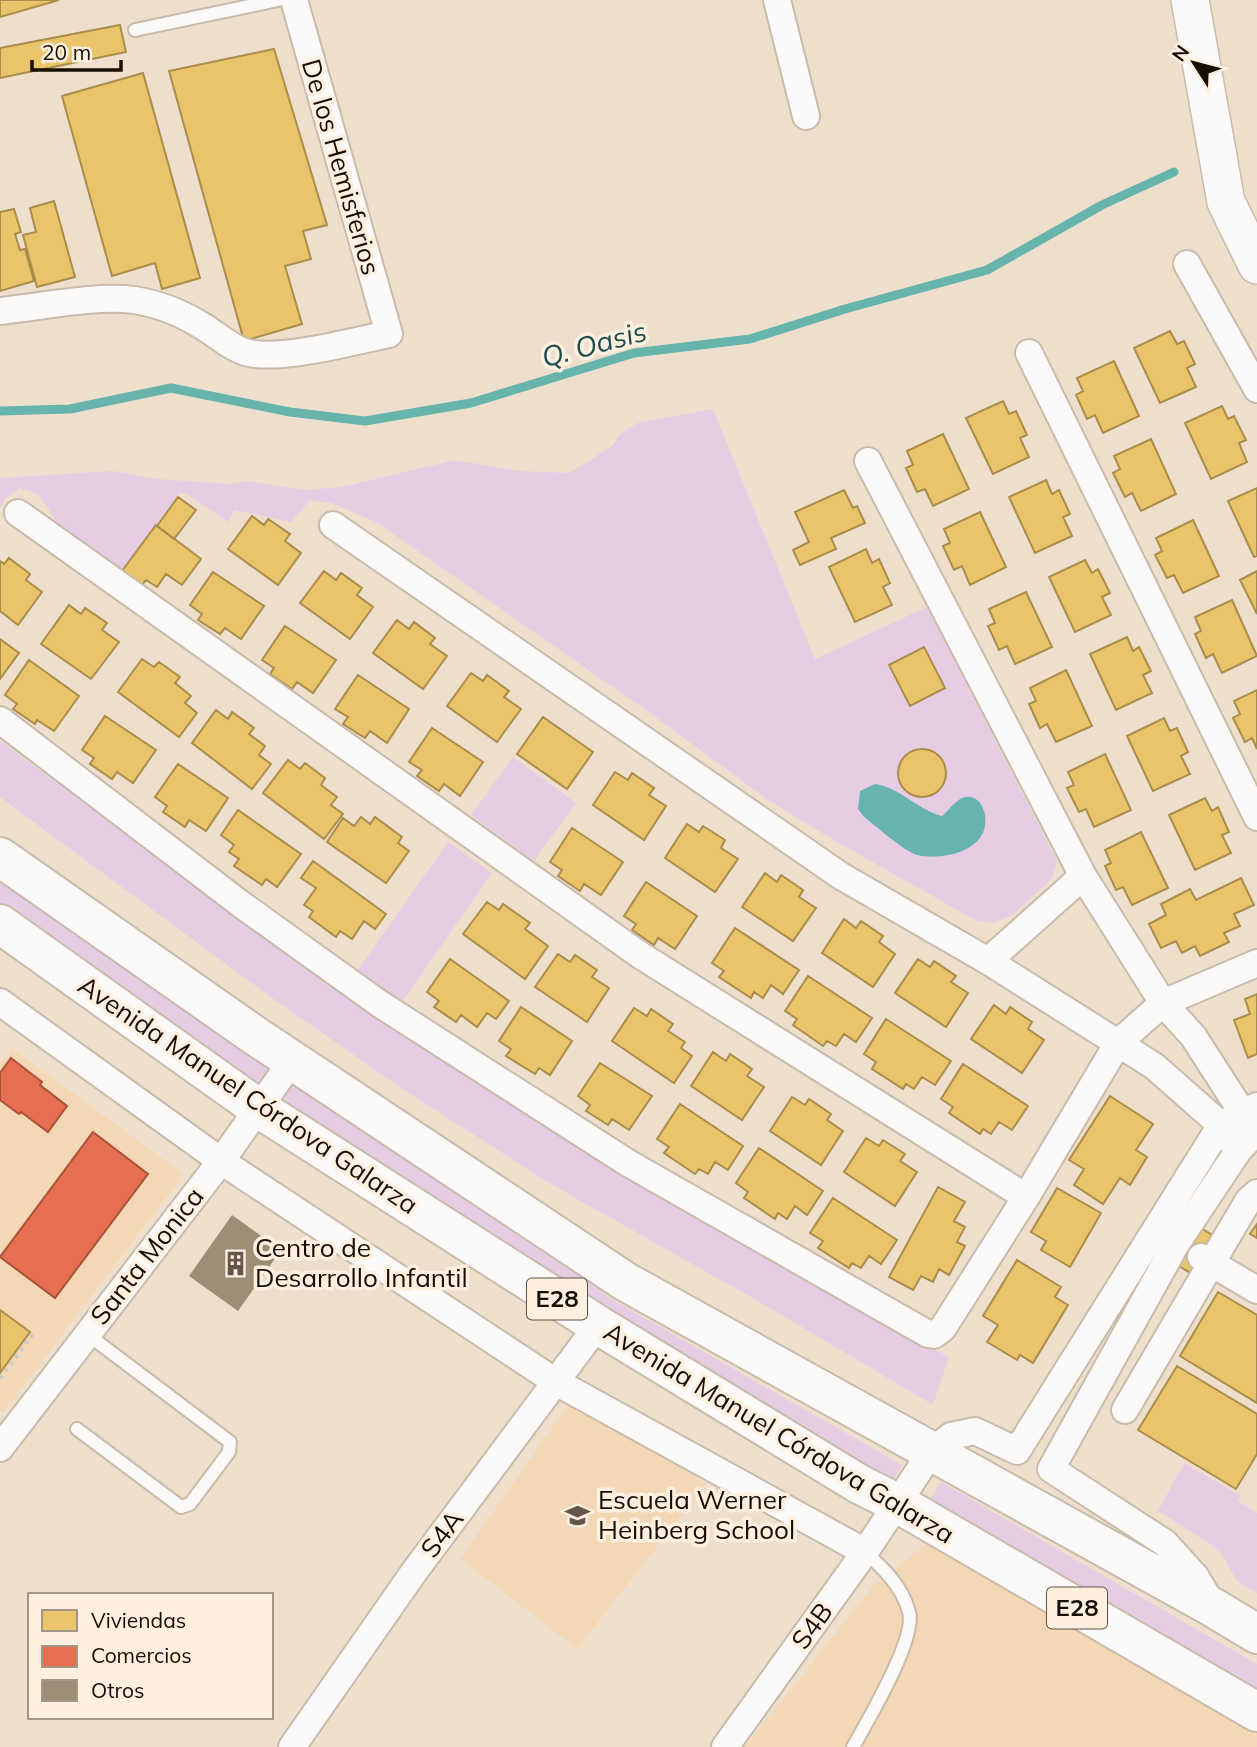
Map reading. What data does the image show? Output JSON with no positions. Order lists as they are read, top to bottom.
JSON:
{
  "streets": {
    "main road": ["Avenida Manuel Córdova Galarza", "E28"],
    "street": [
      "De los Hemisferios",
      "Santa Monica",
      "S4A",
      "S4B"
    ]
  },
  "crossings": [
    ["Avenida Manuel Córdova Galarza", "Santa Monica"],
    ["Avenida Manuel Córdova Galarza", "S4A"],
    ["Avenida Manuel Córdova Galarza", "S4B"]
  ],
  "water": ["Q. Oasis"],
  "places": {
    "building": ["Centro de Desarrollo Infantil"],
    "school or university": ["Escuela Werner Heinberg School"]
  },
  "legend": ["Viviendas", "Comercios", "Otros"],
  "scale_bar": "20 m",
  "north": "top left"
}
